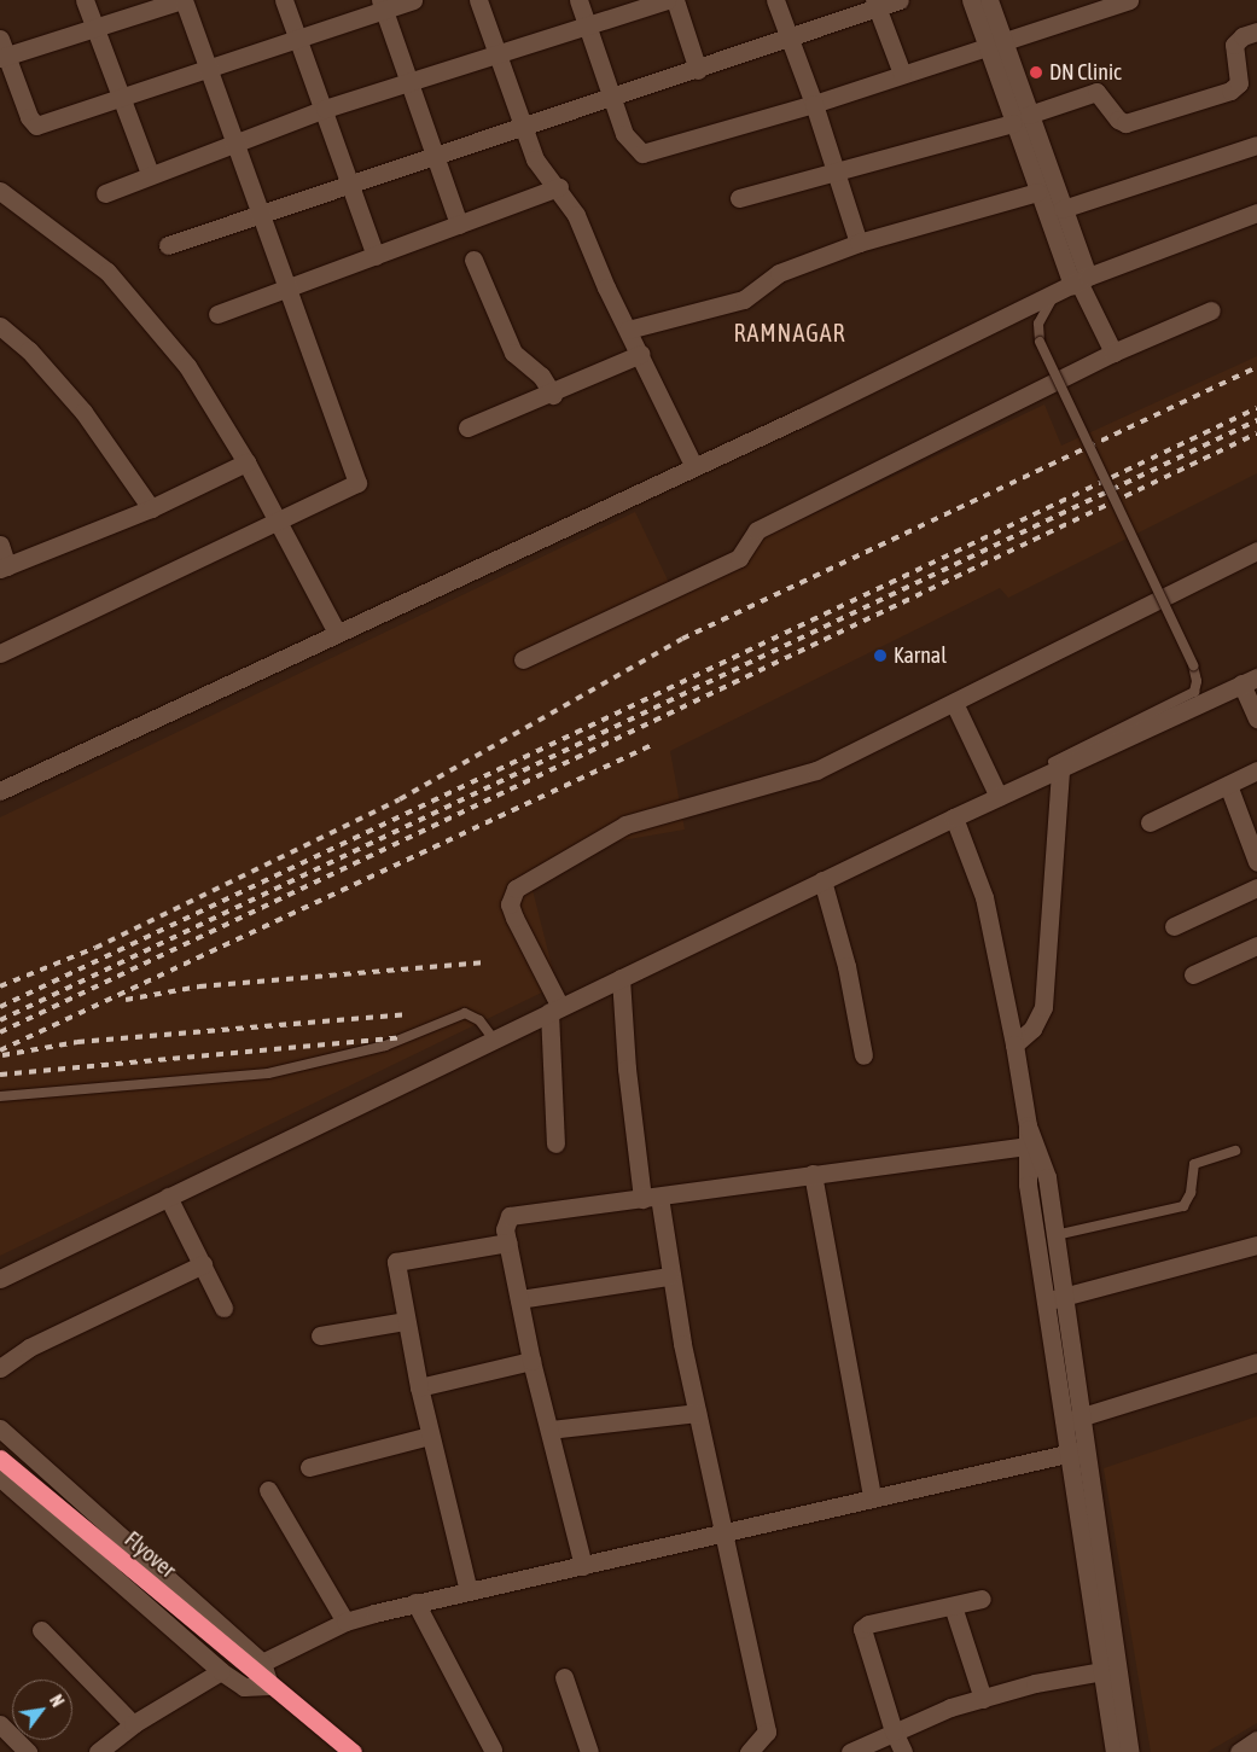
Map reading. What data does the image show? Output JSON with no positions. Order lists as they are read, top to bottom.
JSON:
{
  "streets": {
    "highway": ["Flyover"]
  },
  "districts": ["RAMNAGAR"],
  "places": ["DN Clinic", "Karnal"],
  "north": "top right"
}
